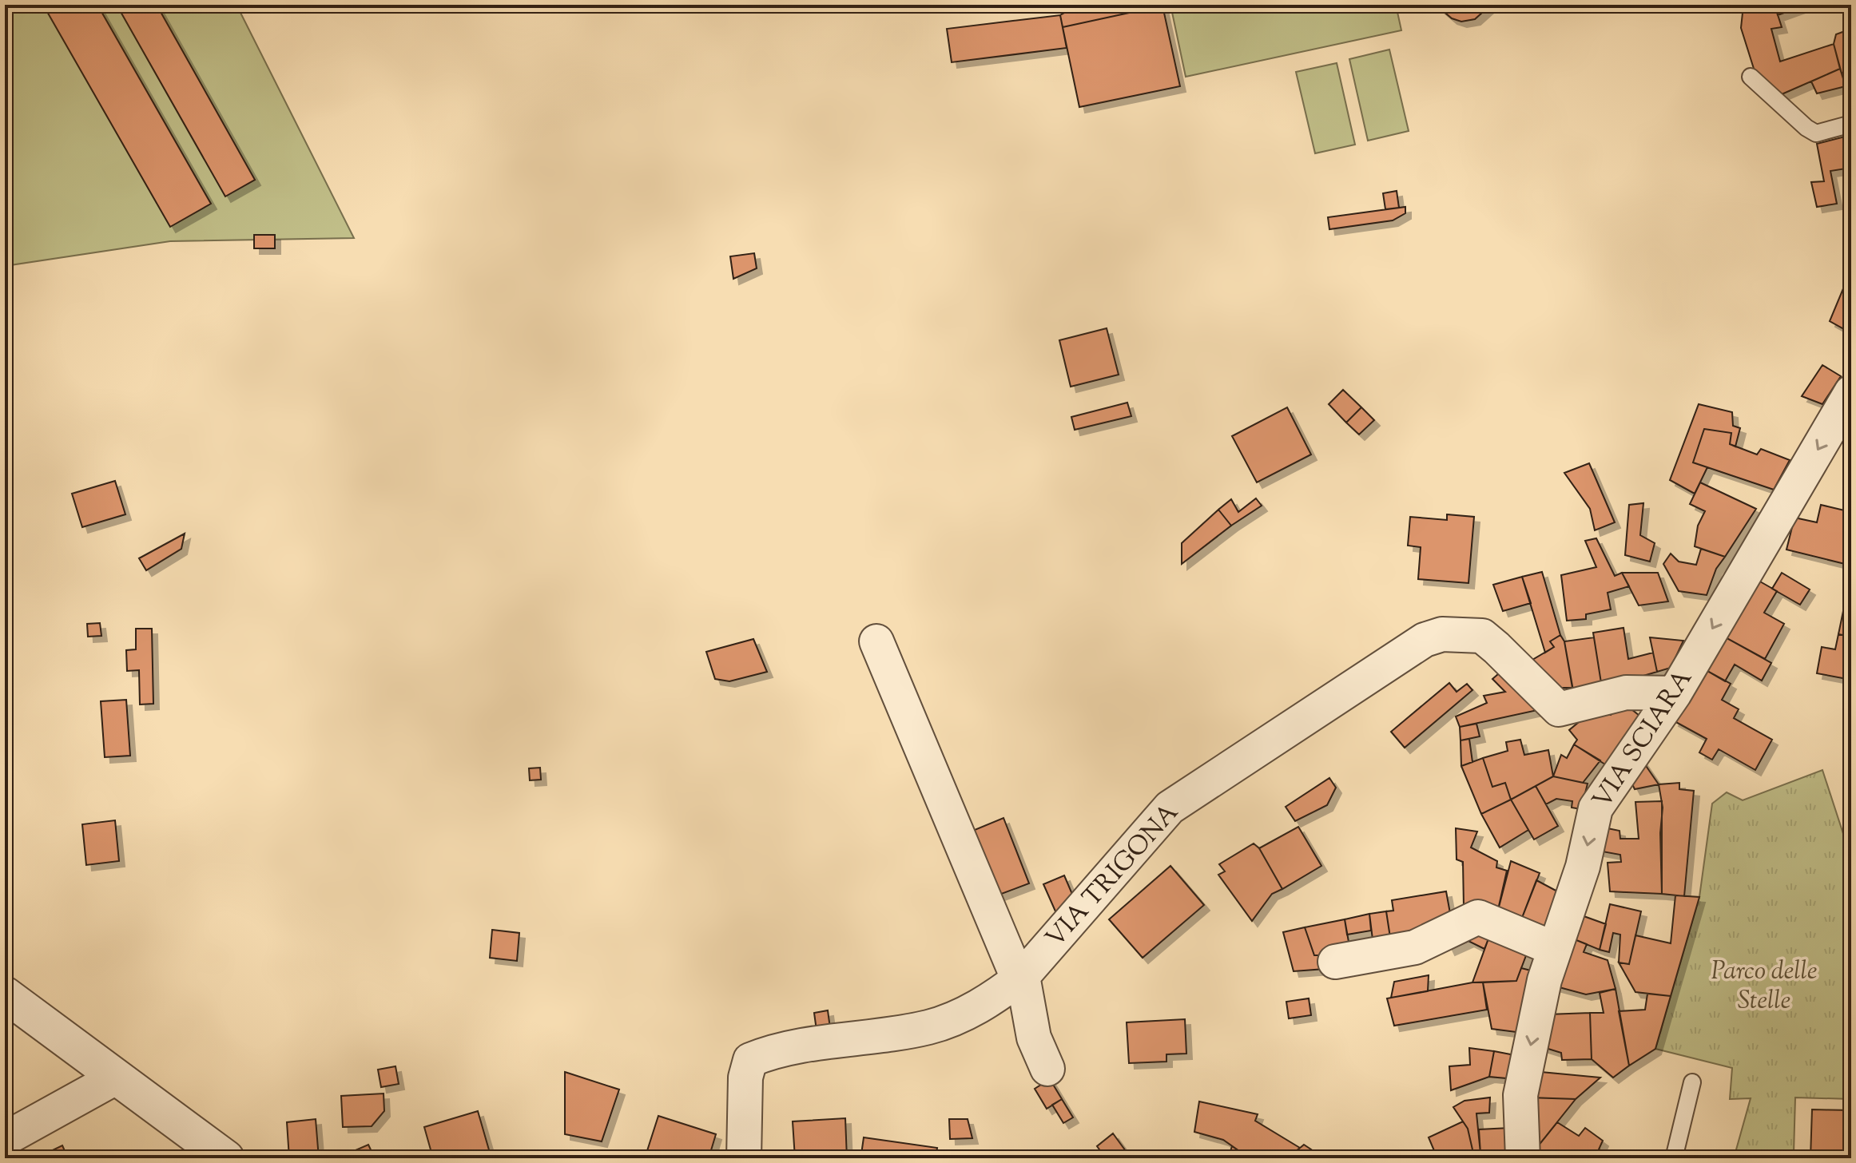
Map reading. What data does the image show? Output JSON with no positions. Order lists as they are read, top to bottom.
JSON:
{
  "streets": {
    "street": ["VIA SCIARA", "VIA TRIGONA"]
  },
  "crossings": [
    ["VIA SCIARA", "VIA TRIGONA"]
  ],
  "one_way": ["VIA SCIARA"],
  "parks": ["Parco delle Stelle"]
}
